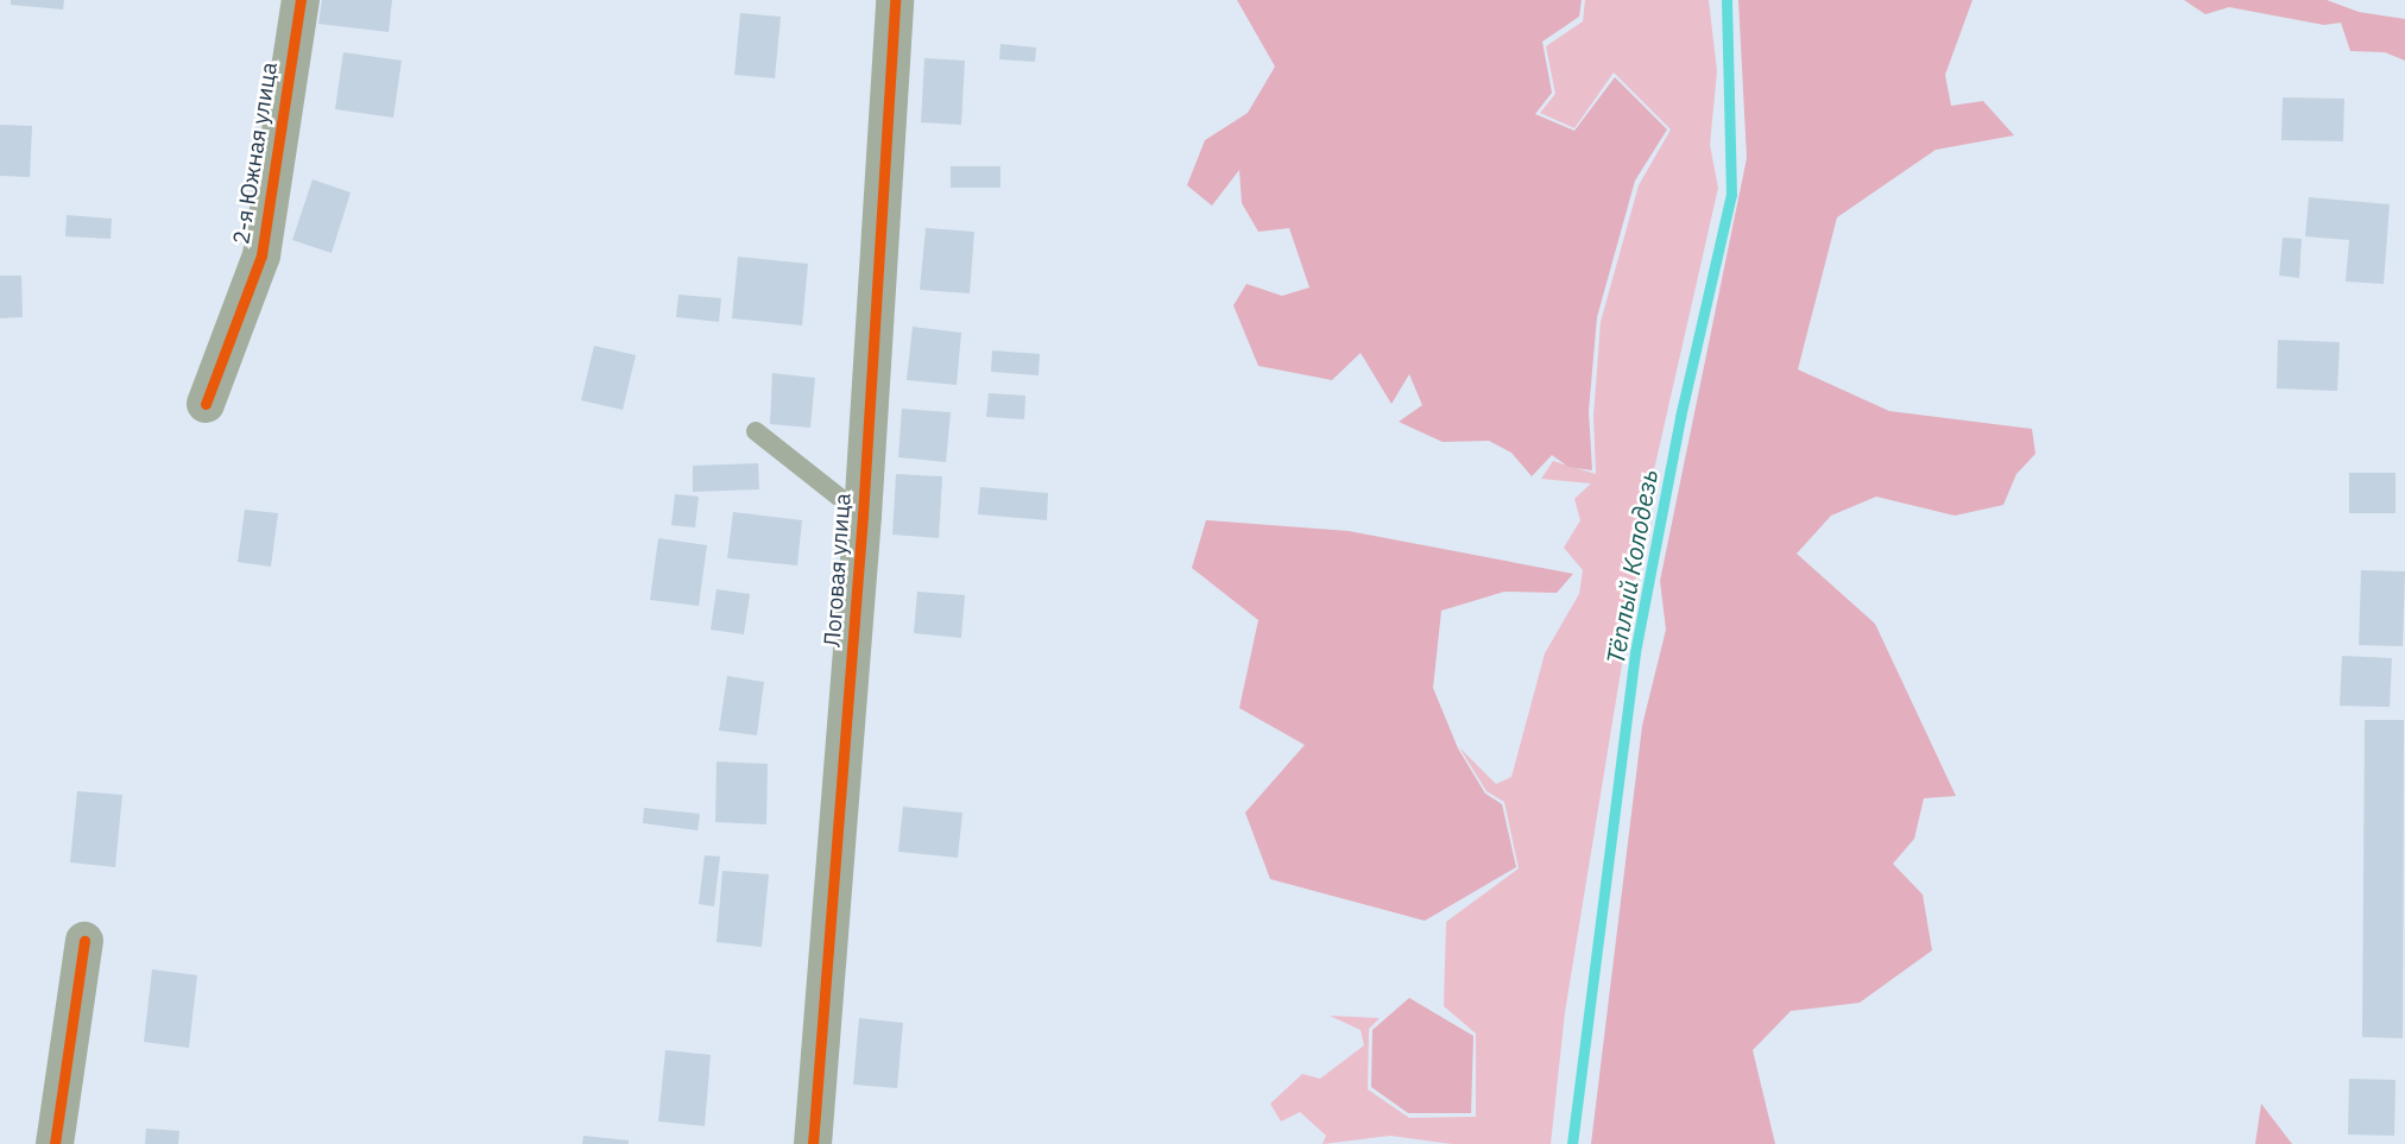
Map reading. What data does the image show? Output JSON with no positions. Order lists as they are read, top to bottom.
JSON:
{
  "streets": {
    "street": ["2-я Южная улица", "Логовая улица"]
  },
  "water": ["Тёплый Колодезь"]
}
